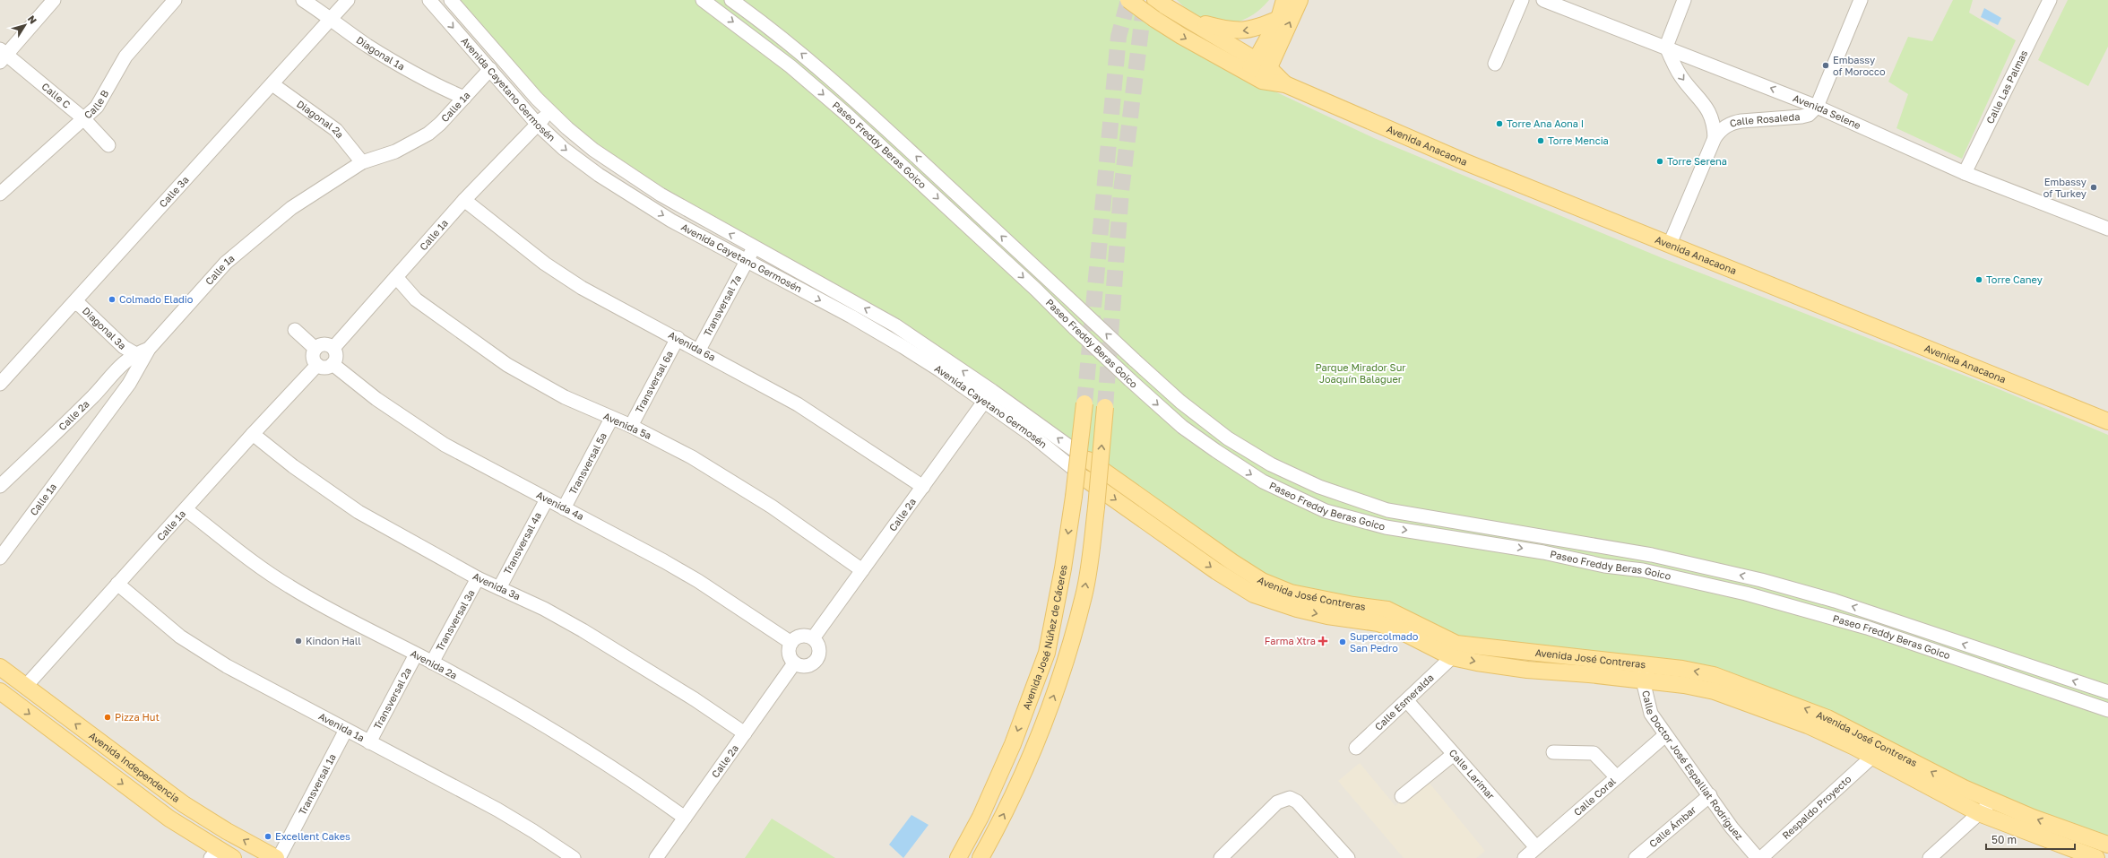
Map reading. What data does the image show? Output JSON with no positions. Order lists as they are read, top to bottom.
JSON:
{
  "streets": {
    "main road": [
      "Avenida Anacaona",
      "Avenida José Contreras",
      "Avenida José Núñez de Cáceres",
      "Avenida Independencia"
    ],
    "street": [
      "Diagonal 1a",
      "Calle Las Palmas",
      "Avenida Cayetano Germosén",
      "Calle C",
      "Calle B",
      "Calle 1a",
      "Avenida Selene",
      "Diagonal 2a",
      "Calle Rosaleda",
      "Paseo Freddy Beras Goico",
      "Calle 3a",
      "Calle 1ª",
      "Transversal 7ª",
      "Diagonal 3a",
      "Avenida 6ª",
      "Transversal 6ª",
      "Calle 2a",
      "Avenida 5ª",
      "Transversal 5ª",
      "Avenida 4ª",
      "Calle 2ª",
      "Transversal 4ª",
      "Avenida 3ª",
      "Transversal 3ª",
      "Avenida 2ª",
      "Transversal 2ª",
      "Calle Esmeralda",
      "Avenida 1ª",
      "Calle Doctor José Espalliat Rodríguez",
      "Calle Larimar",
      "Transversal 1ª",
      "Calle Coral",
      "Respaldo Proyecto",
      "Calle Ámbar"
    ]
  },
  "crossings": [
    ["Diagonal 1a", "Calle 1a"],
    ["Diagonal 1a", "Calle 3a"],
    ["Calle Las Palmas", "Avenida Selene"],
    ["Avenida Cayetano Germosén", "Calle 1a"],
    ["Avenida Cayetano Germosén", "Calle 1ª"],
    ["Avenida Cayetano Germosén", "Transversal 7ª"],
    ["Avenida Cayetano Germosén", "Calle 2ª"],
    ["Avenida Cayetano Germosén", "Avenida José Contreras"],
    ["Calle C", "Calle B"],
    ["Calle 1a", "Diagonal 2a"],
    ["Calle 1a", "Calle 2a"],
    ["Avenida Selene", "Calle Rosaleda"],
    ["Diagonal 2a", "Calle 3a"],
    ["Calle Rosaleda", "Avenida Anacaona"],
    ["Calle 3a", "Diagonal 3a"],
    ["Calle 1ª", "Avenida 6ª"],
    ["Calle 1ª", "Avenida 5ª"],
    ["Calle 1ª", "Avenida 4ª"],
    ["Calle 1ª", "Avenida 3ª"],
    ["Calle 1ª", "Avenida 2ª"],
    ["Calle 1ª", "Avenida 1ª"],
    ["Calle 1ª", "Avenida Independencia"],
    ["Transversal 7ª", "Avenida 6ª"],
    ["Diagonal 3a", "Calle 2a"],
    ["Avenida 6ª", "Transversal 6ª"],
    ["Avenida 6ª", "Calle 2ª"],
    ["Transversal 6ª", "Avenida 5ª"],
    ["Avenida 5ª", "Transversal 5ª"],
    ["Avenida 5ª", "Calle 2ª"],
    ["Transversal 5ª", "Avenida 4ª"],
    ["Avenida 4ª", "Calle 2ª"],
    ["Avenida 4ª", "Transversal 4ª"],
    ["Calle 2ª", "Avenida 3ª"],
    ["Calle 2ª", "Avenida 2ª"],
    ["Transversal 4ª", "Avenida 3ª"],
    ["Avenida 3ª", "Transversal 3ª"],
    ["Avenida José Contreras", "Calle Esmeralda"],
    ["Avenida José Contreras", "Calle Doctor José Espalliat Rodríguez"],
    ["Avenida José Contreras", "Respaldo Proyecto"],
    ["Transversal 3ª", "Avenida 2ª"],
    ["Avenida 2ª", "Transversal 2ª"],
    ["Transversal 2ª", "Avenida 1ª"],
    ["Calle Esmeralda", "Calle Larimar"],
    ["Avenida 1ª", "Transversal 1ª"],
    ["Calle Doctor José Espalliat Rodríguez", "Calle Coral"],
    ["Calle Doctor José Espalliat Rodríguez", "Calle Ámbar"],
    ["Calle Larimar", "Calle Coral"]
  ],
  "parks": ["Parque Mirador Sur Joaquín Balaguer"],
  "places": {
    "other": [
      "Embassy of Morocco",
      "Torre Ana Aona I",
      "Torre Mencia",
      "Torre Serena",
      "Embassy of Turkey",
      "Torre Caney",
      "Colmado Eladio",
      "Kindon Hall",
      "Supercolmado San Pedro",
      "Pizza Hut",
      "Excellent Cakes"
    ],
    "health": ["Farma Xtra"]
  },
  "scale_bar": "50 m",
  "north": "top right"
}
